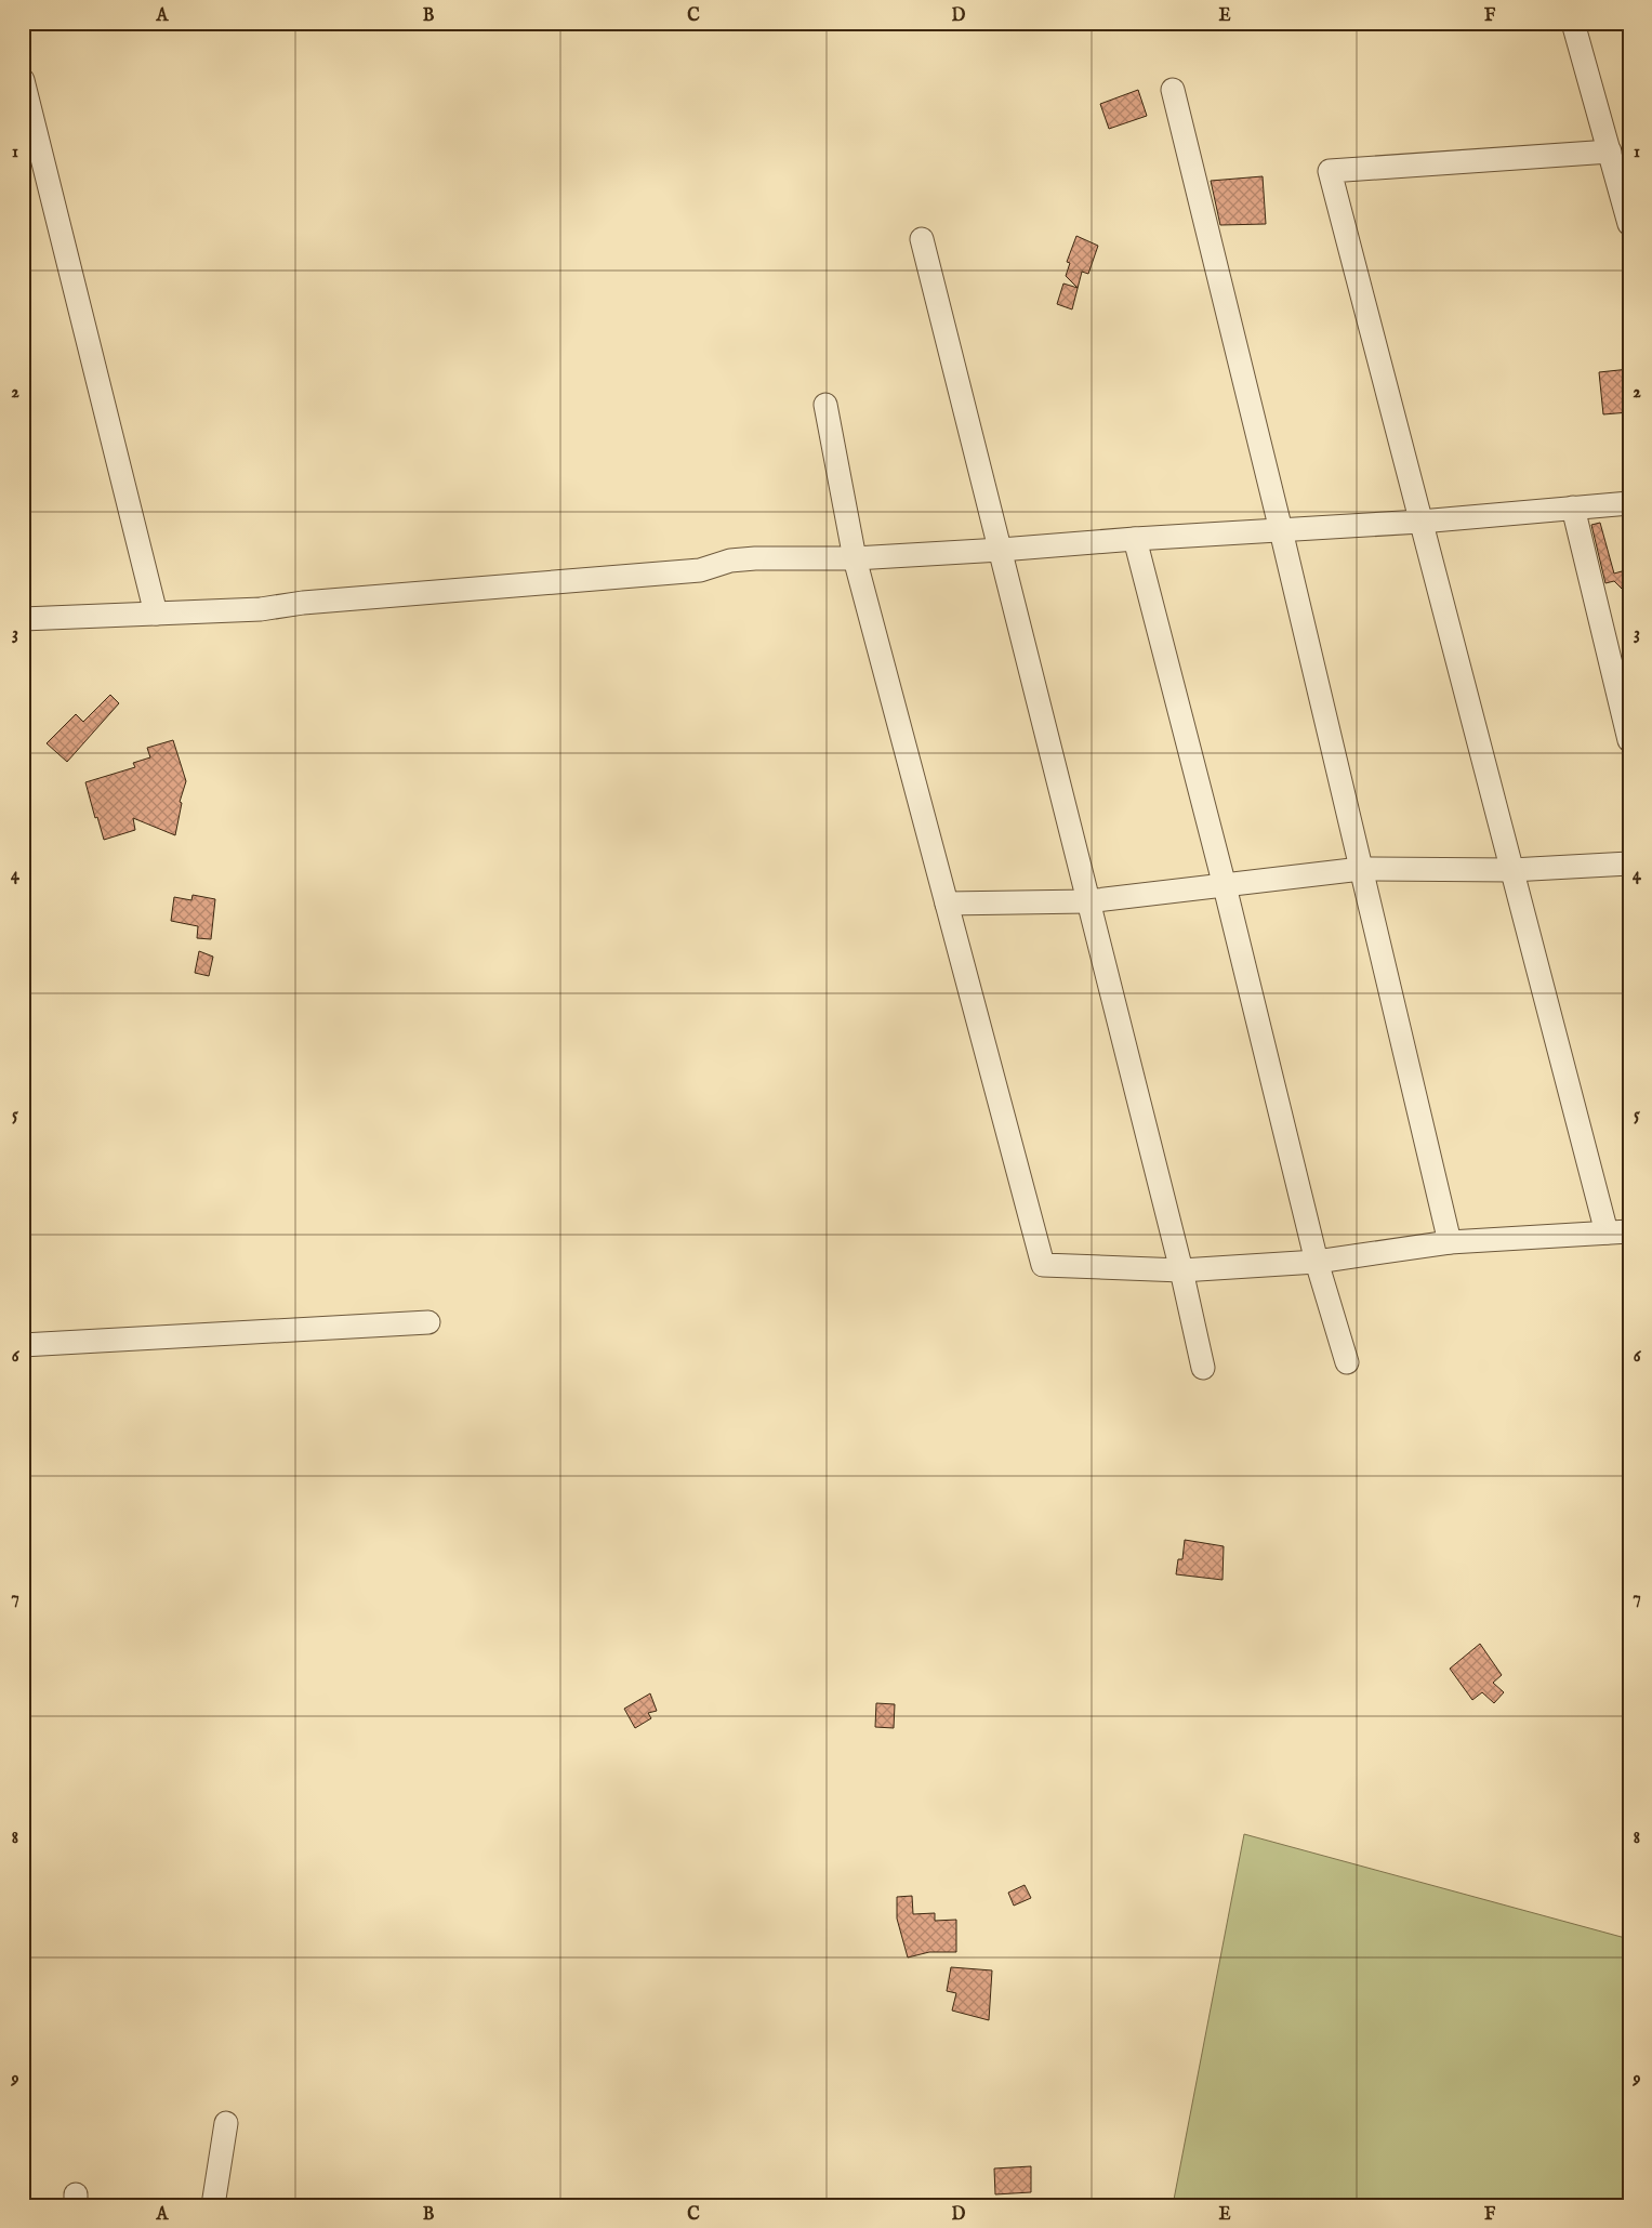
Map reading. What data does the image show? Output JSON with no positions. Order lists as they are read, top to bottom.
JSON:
{
  "grid": {
    "columns": [
      "A",
      "B",
      "C",
      "D",
      "E",
      "F"
    ],
    "rows": [
      "1",
      "2",
      "3",
      "4",
      "5",
      "6",
      "7",
      "8",
      "9"
    ]
  }
}
